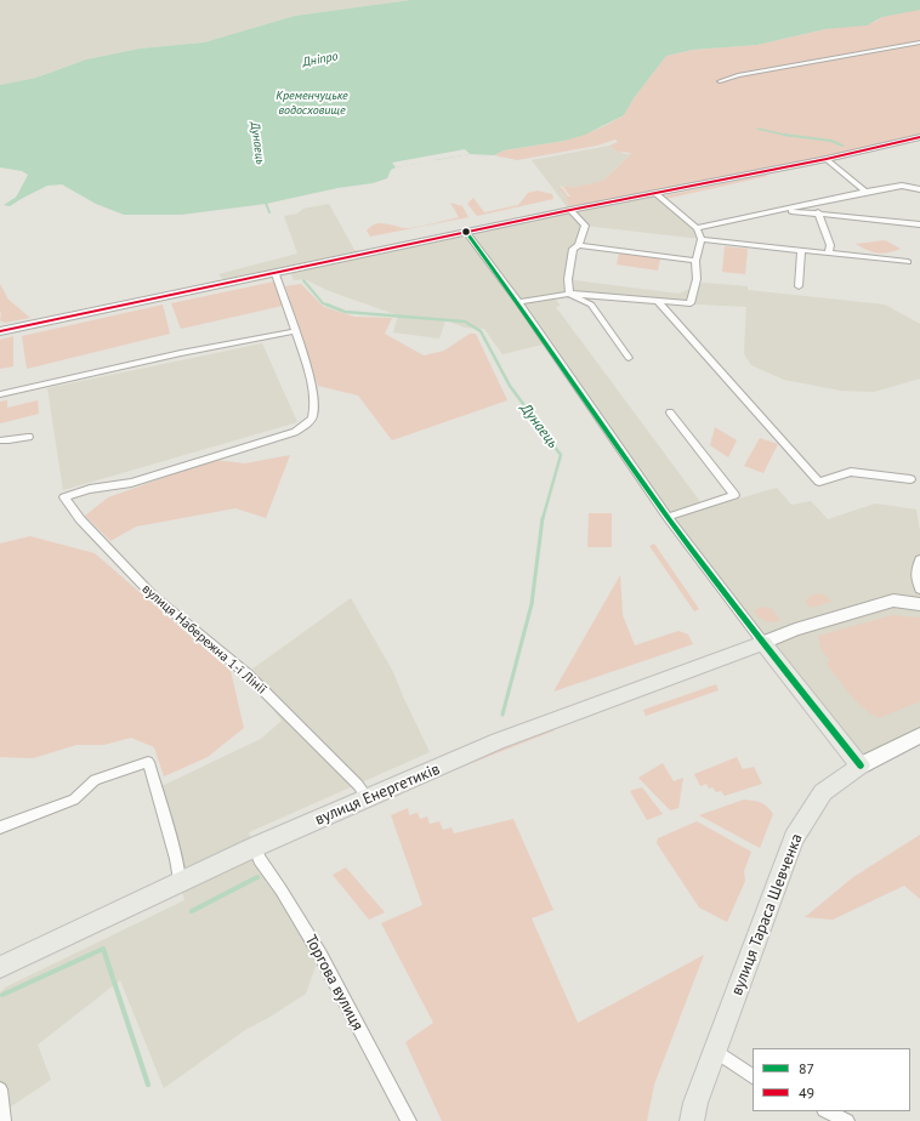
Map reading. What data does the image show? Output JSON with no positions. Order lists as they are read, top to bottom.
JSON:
{
  "streets": {
    "main road": ["вулиця Енергетиків", "вулиця Тараса Шевченка"],
    "street": ["вулиця Набережна 1-ї Лінії", "Торгова вулиця"]
  },
  "crossings": [
    ["вулиця Набережна 1-ї Лінії", "вулиця Енергетиків"],
    ["вулиця Енергетиків", "Торгова вулиця"]
  ],
  "water": ["Дніпро", "Кременчуцьке водосховище", "Дунаець"],
  "lines": ["transit line 49", "transit line 87"],
  "legend": ["87", "49"]
}
